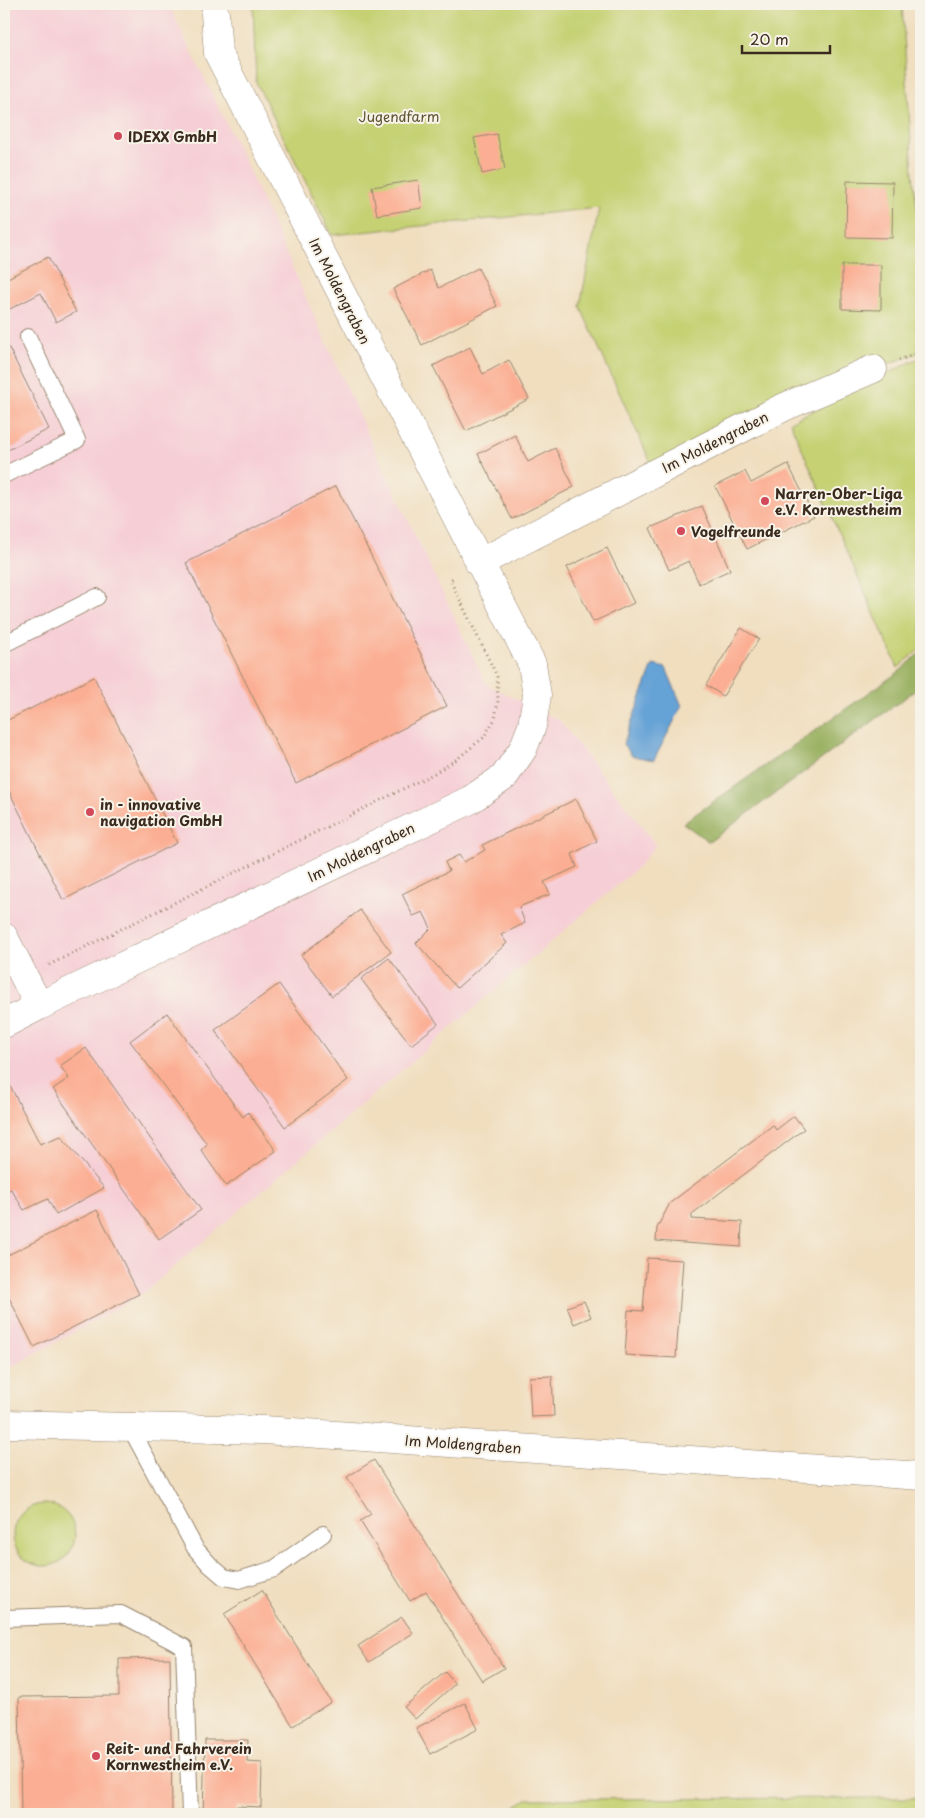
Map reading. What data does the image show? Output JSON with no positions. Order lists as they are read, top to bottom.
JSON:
{
  "streets": {
    "street": ["Im Moldengraben"]
  },
  "parks": ["Jugendfarm"],
  "places": [
    "IDEXX GmbH",
    "Narren-Ober-Liga e.V. Kornwestheim",
    "Vogelfreunde",
    "in - innovative navigation GmbH",
    "Reit- und Fahrverein Kornwestheim e.V."
  ],
  "scale_bar": "20 m"
}
